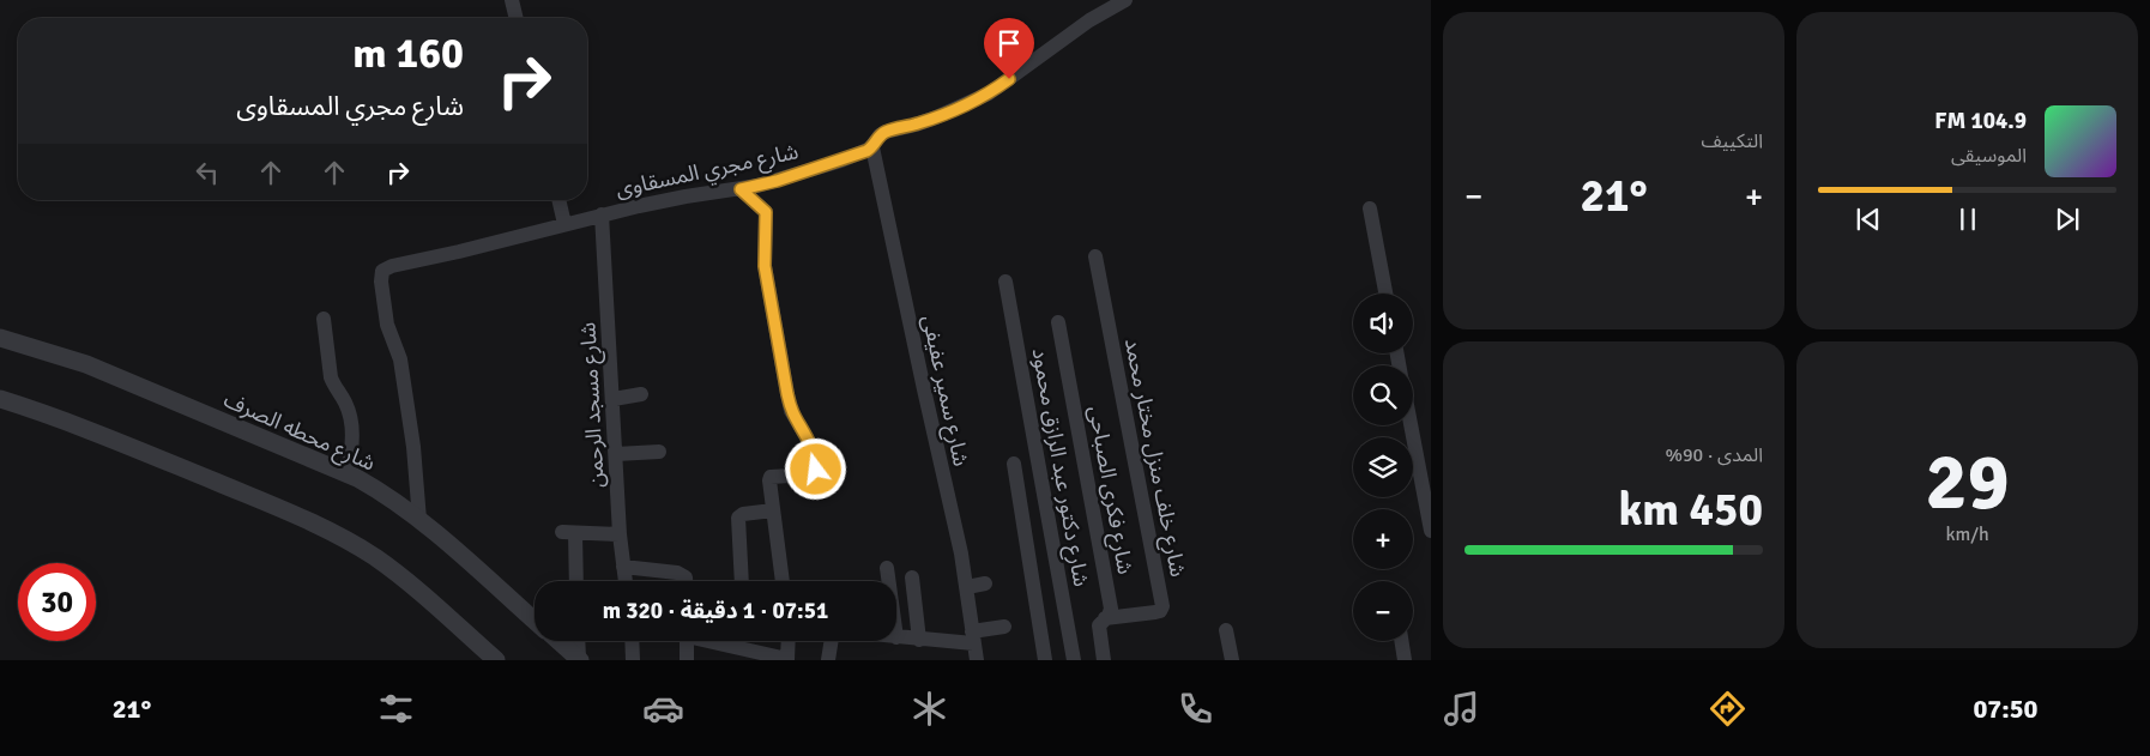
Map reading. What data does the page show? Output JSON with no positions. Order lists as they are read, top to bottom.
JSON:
{
  "streets": {
    "street": [
      "شارع مجري المسقاوى",
      "شارع سمير عفيفى",
      "شارع مسجد الرحمن",
      "شارع محطه الصرف",
      "شارع خلف منزل مختار محمد",
      "شارع دكتور عبد الرازق محمود",
      "شارع فكرى الصباحى"
    ]
  },
  "crossings": [
    ["شارع مجري المسقاوى", "شارع سمير عفيفى"],
    ["شارع مجري المسقاوى", "شارع مسجد الرحمن"],
    ["شارع مجري المسقاوى", "شارع محطه الصرف"],
    ["شارع خلف منزل مختار محمد", "شارع فكرى الصباحى"]
  ],
  "page": {
    "tile": [
      "التكييف",
      ["29", "km/h"],
      ["المدى · 90%", "450 km"]
    ],
    "turn": ["160 m", "شارع مجري المسقاوى"],
    "song": ["104.9 FM", "الموسيقى"],
    "heat": ["−", "21°", "+"],
    "map_buttons": ["+", "−"],
    "limit": "30",
    "trip": "07:51 · 1 دقيقة · 320 m",
    "tabs": ["07:50", "21°"]
  }
}
